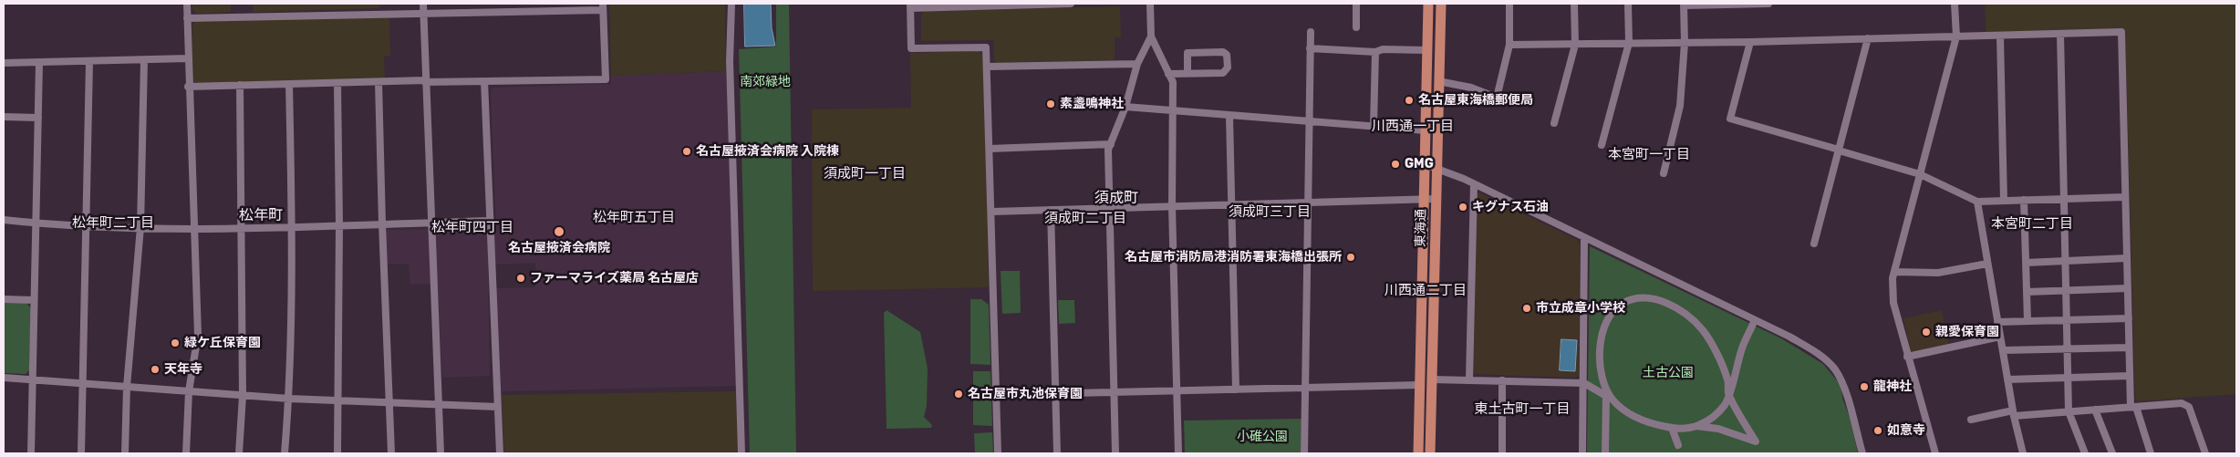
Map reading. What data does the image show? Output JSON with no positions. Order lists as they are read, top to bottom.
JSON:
{
  "streets": {
    "main road": ["東海通"]
  },
  "districts": [
    "川西通一丁目",
    "本宮町一丁目",
    "須成町一丁目",
    "須成町",
    "須成町三丁目",
    "松年町",
    "松年町五丁目",
    "須成町二丁目",
    "松年町二丁目",
    "本宮町二丁目",
    "松年町四丁目",
    "川西通二丁目",
    "東土古町一丁目"
  ],
  "parks": ["南郊緑地", "土古公園", "小碓公園"],
  "places": [
    "名古屋東海橋郵便局",
    "素盞鳴神社",
    "名古屋掖済会病院 入院棟",
    "GMG",
    "キグナス石油",
    "名古屋掖済会病院",
    "名古屋市消防局港消防署東海橋出張所",
    "ファーマライズ薬局 名古屋店",
    "市立成章小学校",
    "親愛保育園",
    "緑ケ丘保育園",
    "天年寺",
    "龍神社",
    "名古屋市丸池保育園",
    "如意寺"
  ]
}
